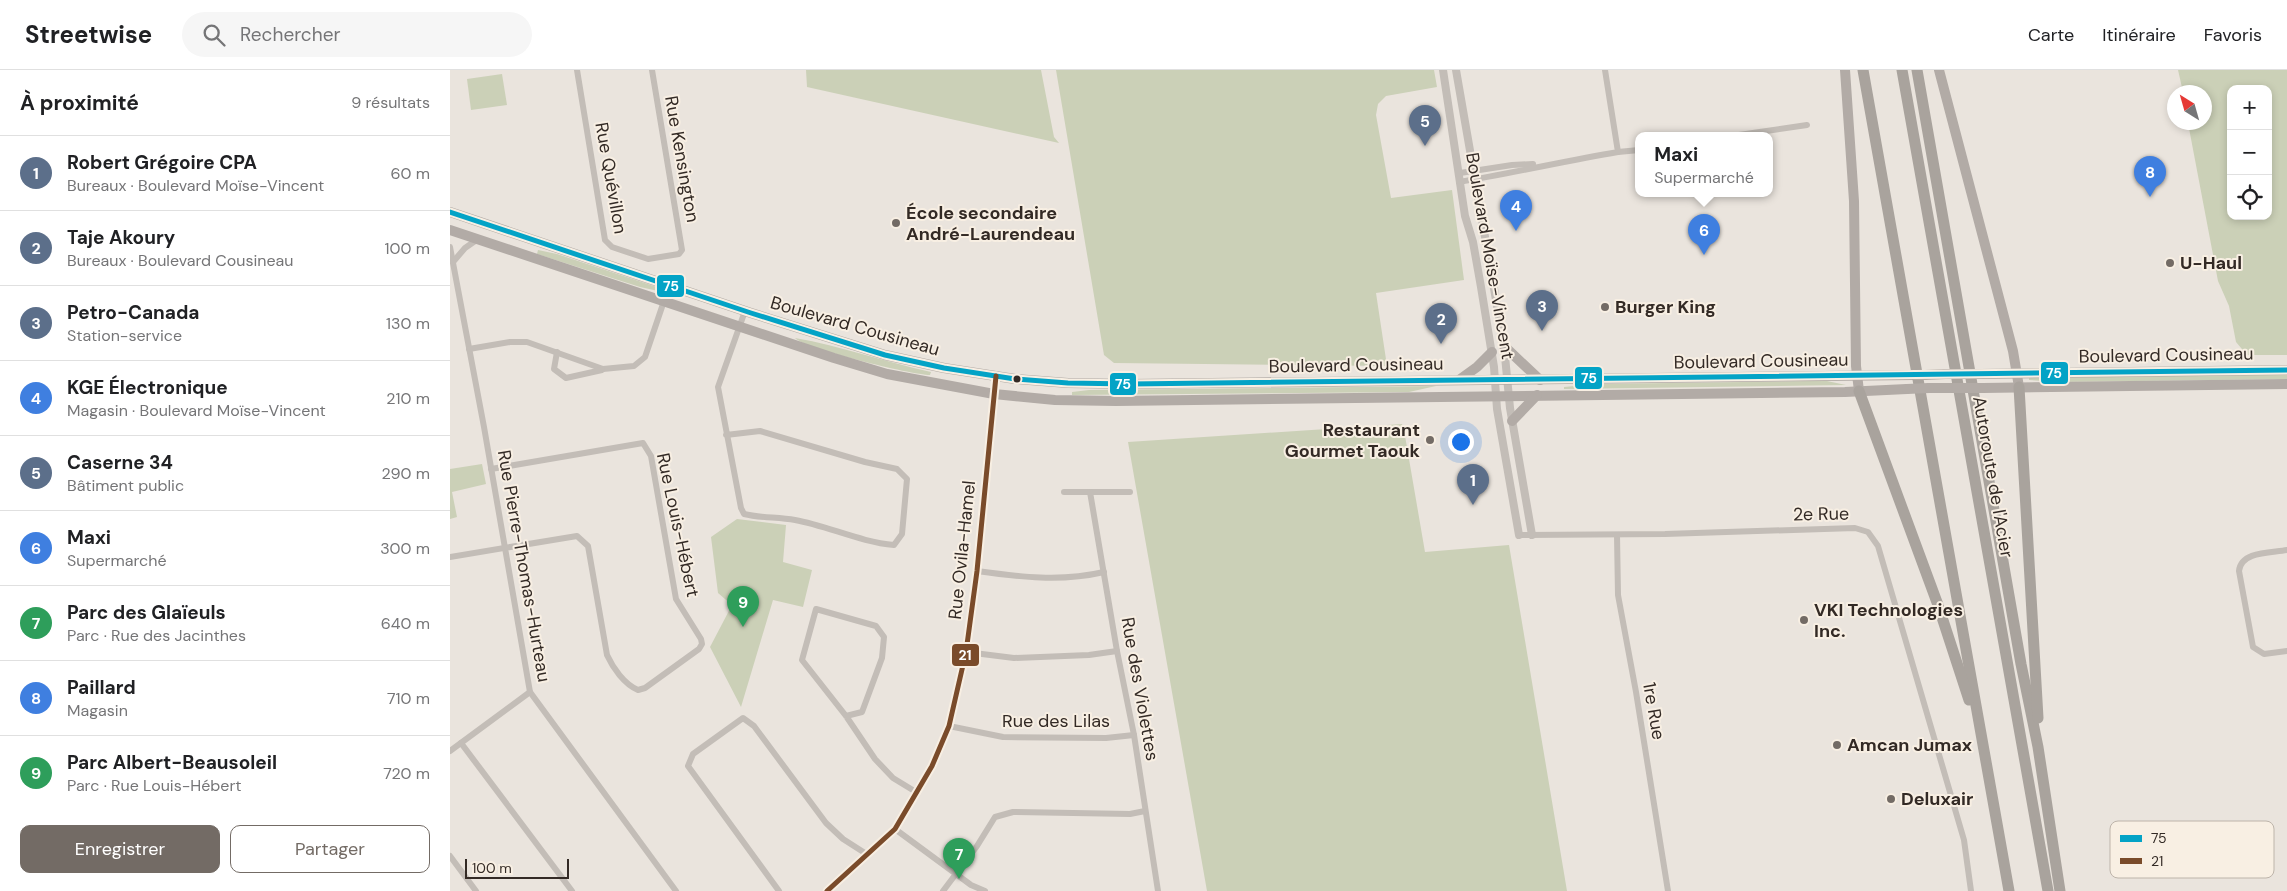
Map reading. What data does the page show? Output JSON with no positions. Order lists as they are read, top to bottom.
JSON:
{
  "streets": {
    "highway": ["Autoroute de l'Acier"],
    "main road": ["Boulevard Cousineau"],
    "street": [
      "Rue Kensington",
      "Rue Quévillon",
      "Boulevard Moïse-Vincent",
      "2e Rue",
      "Rue Louis-Hébert",
      "Rue Ovila-Hamel",
      "Rue Pierre-Thomas-Hurteau",
      "Rue des Violettes",
      "1re Rue",
      "Rue des Lilas"
    ]
  },
  "crossings": [
    ["Rue Kensington", "Rue Quévillon"],
    ["Boulevard Moïse-Vincent", "Boulevard Cousineau"],
    ["Boulevard Moïse-Vincent", "2e Rue"],
    ["Boulevard Cousineau", "Rue Ovila-Hamel"],
    ["2e Rue", "1re Rue"],
    ["Rue Louis-Hébert", "Rue Pierre-Thomas-Hurteau"],
    ["Rue Ovila-Hamel", "Rue des Lilas"],
    ["Rue des Violettes", "Rue des Lilas"]
  ],
  "places": [
    "École secondaire André-Laurendeau",
    "U-Haul",
    "Burger King",
    "Restaurant Gourmet Taouk",
    "VKI Technologies Inc.",
    "Amcan Jumax",
    "Deluxair"
  ],
  "lines": ["transit line 75", "transit line 21"],
  "legend": ["75", "21"],
  "scale_bar": "100 m",
  "north": "top left",
  "page": {
    "header": "Streetwise",
    "search": "Rechercher",
    "nav": ["Carte", "Itinéraire", "Favoris"],
    "heading": ["À proximité", "9 résultats"],
    "map_buttons": ["+", "−"],
    "pins": [
      "5",
      "8",
      "4",
      "6",
      "3",
      "2",
      "1",
      "9",
      "7"
    ],
    "popup": ["Maxi", "Supermarché"],
    "list": [
      {
        "mark": "1",
        "name": "Robert Grégoire CPA",
        "note": "Bureaux · Boulevard Moïse-Vincent",
        "value": "60 m"
      },
      {
        "mark": "2",
        "name": "Taje Akoury",
        "note": "Bureaux · Boulevard Cousineau",
        "value": "100 m"
      },
      {
        "mark": "3",
        "name": "Petro-Canada",
        "note": "Station-service",
        "value": "130 m"
      },
      {
        "mark": "4",
        "name": "KGE Électronique",
        "note": "Magasin · Boulevard Moïse-Vincent",
        "value": "210 m"
      },
      {
        "mark": "5",
        "name": "Caserne 34",
        "note": "Bâtiment public",
        "value": "290 m"
      },
      {
        "mark": "6",
        "name": "Maxi",
        "note": "Supermarché",
        "value": "300 m"
      },
      {
        "mark": "7",
        "name": "Parc des Glaïeuls",
        "note": "Parc · Rue des Jacinthes",
        "value": "640 m"
      },
      {
        "mark": "8",
        "name": "Paillard",
        "note": "Magasin",
        "value": "710 m"
      },
      {
        "mark": "9",
        "name": "Parc Albert-Beausoleil",
        "note": "Parc · Rue Louis-Hébert",
        "value": "720 m"
      }
    ],
    "buttons": ["Enregistrer", "Partager"],
    "scale": "100 m"
  }
}
